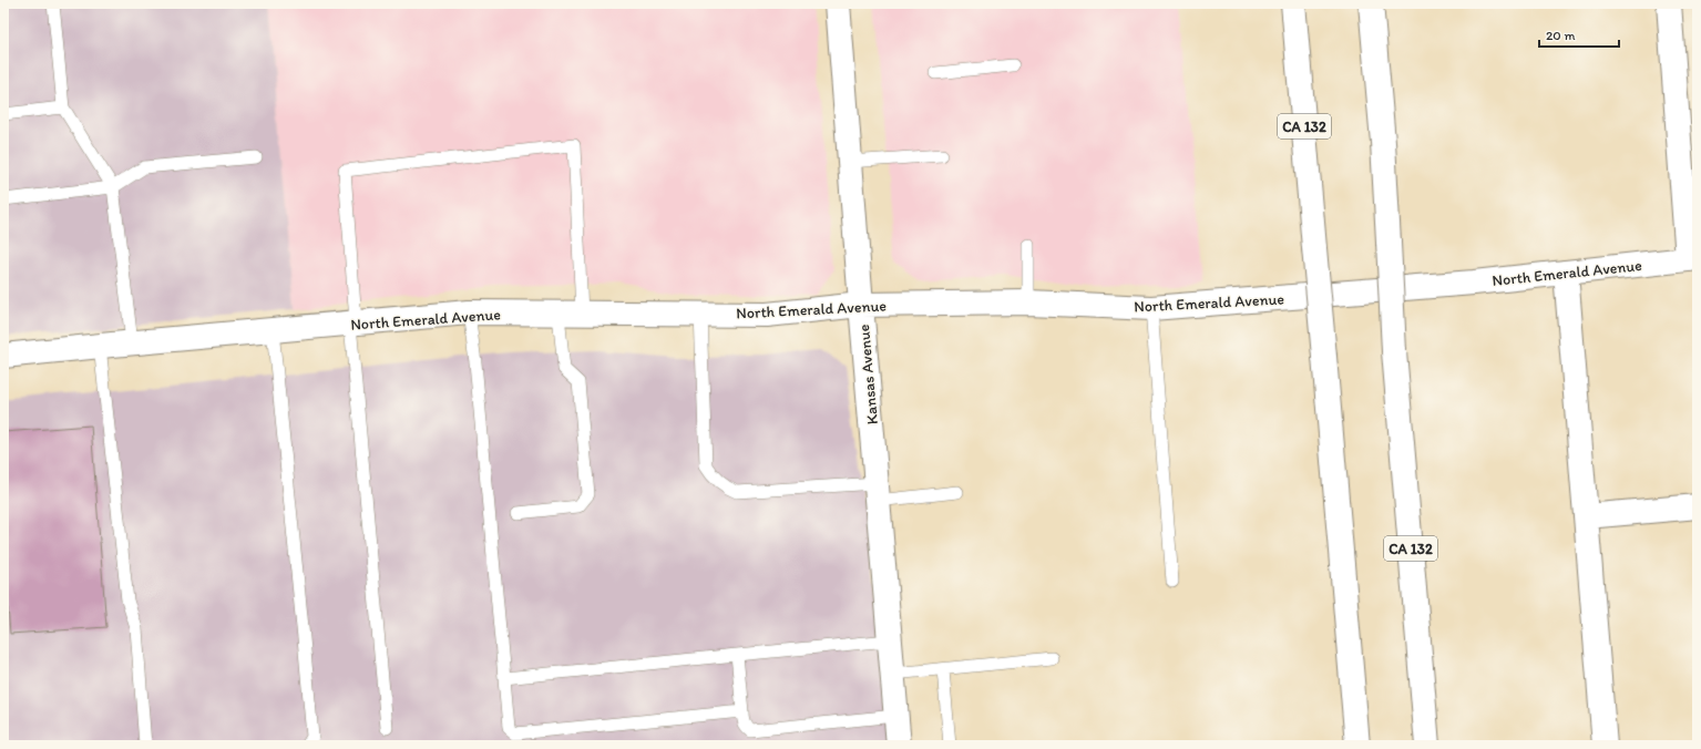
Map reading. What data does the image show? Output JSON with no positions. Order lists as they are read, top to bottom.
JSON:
{
  "streets": {
    "main road": ["CA 132", "North Emerald Avenue", "Kansas Avenue"]
  },
  "crossings": [
    ["North Emerald Avenue", "Kansas Avenue"]
  ],
  "scale_bar": "20 m"
}
